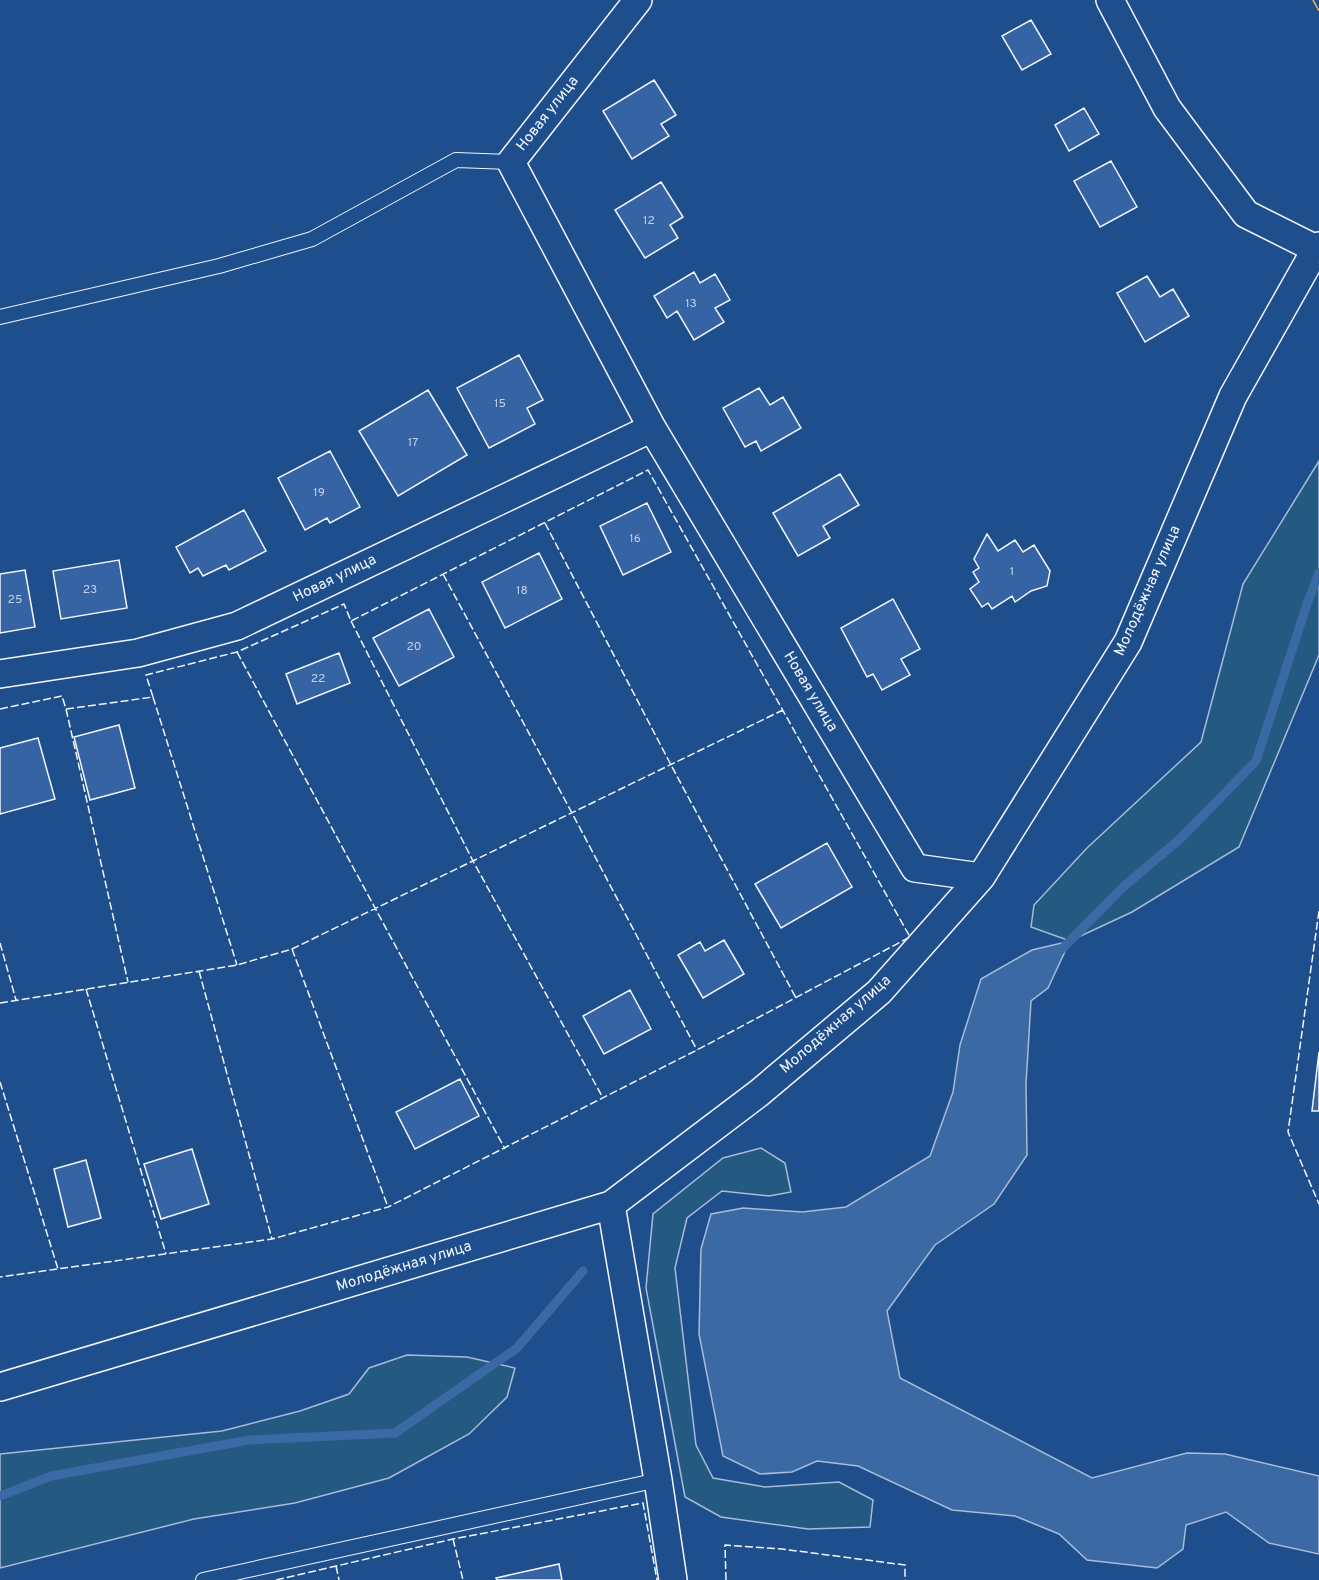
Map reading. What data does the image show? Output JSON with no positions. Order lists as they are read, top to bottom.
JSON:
{
  "streets": {
    "street": ["Новая улица", "Молодёжная улица"]
  },
  "crossings": [
    ["Новая улица", "Молодёжная улица"]
  ],
  "house_numbers": [
    "12",
    "13",
    "15",
    "17",
    "19",
    "16",
    "1",
    "23",
    "18",
    "25",
    "20",
    "22"
  ]
}
